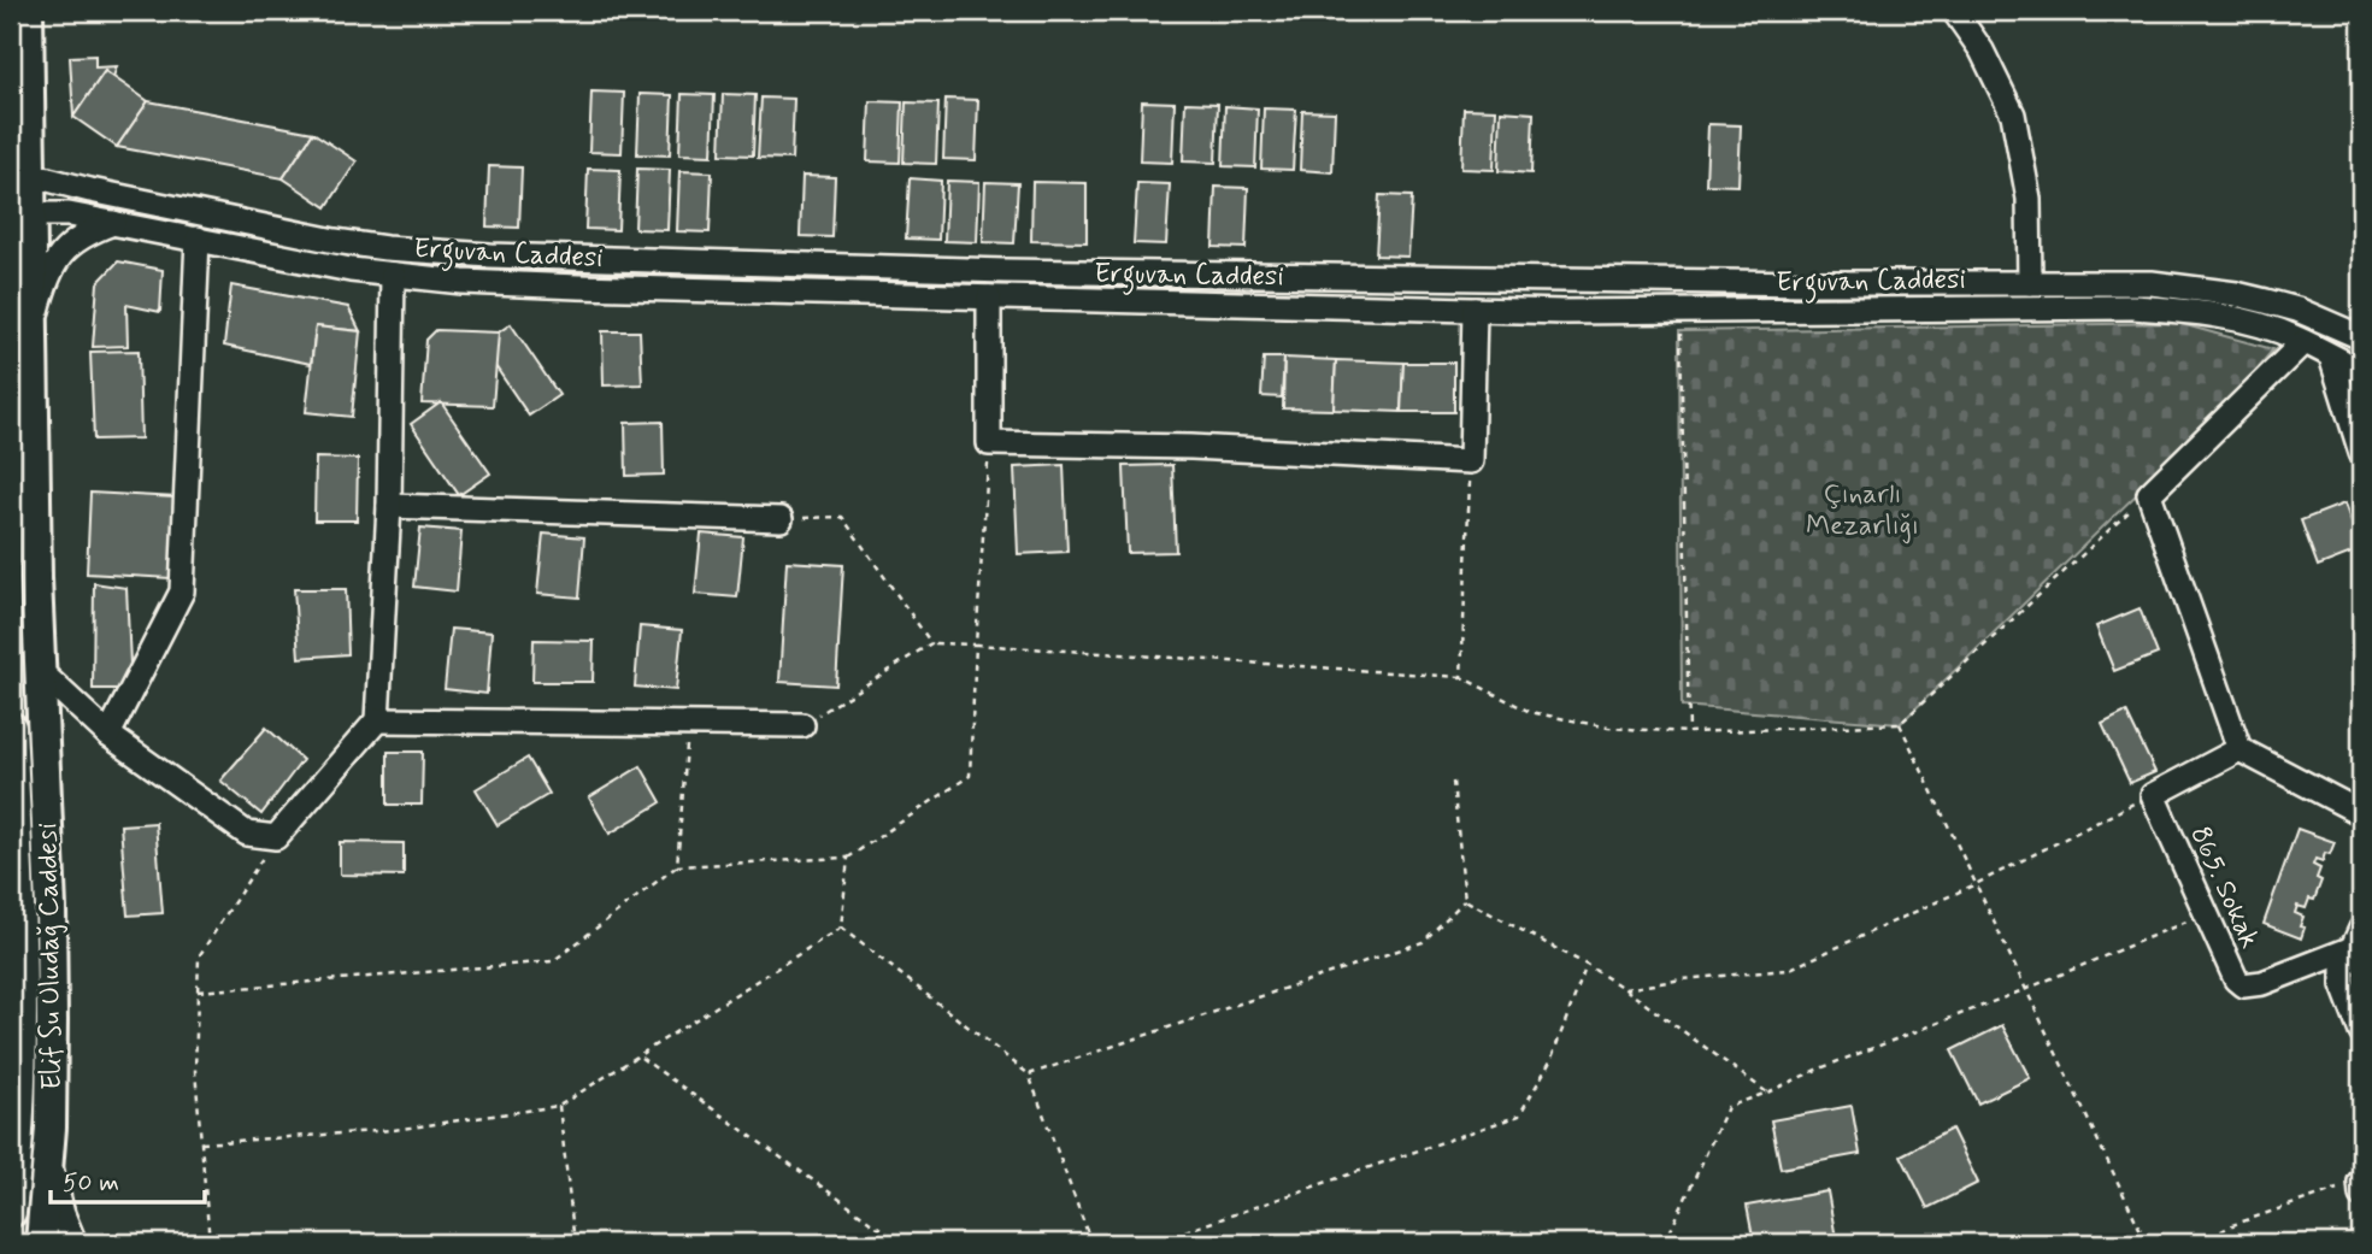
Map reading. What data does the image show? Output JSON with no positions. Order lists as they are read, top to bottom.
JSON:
{
  "streets": {
    "main road": ["Elif Su Uludağ Caddesi"],
    "street": ["Erguvan Caddesi", "865. Sokak"]
  },
  "crossings": [
    ["Erguvan Caddesi", "Elif Su Uludağ Caddesi"]
  ],
  "parks": ["Çınarlı Mezarlığı"],
  "scale_bar": "50 m"
}
